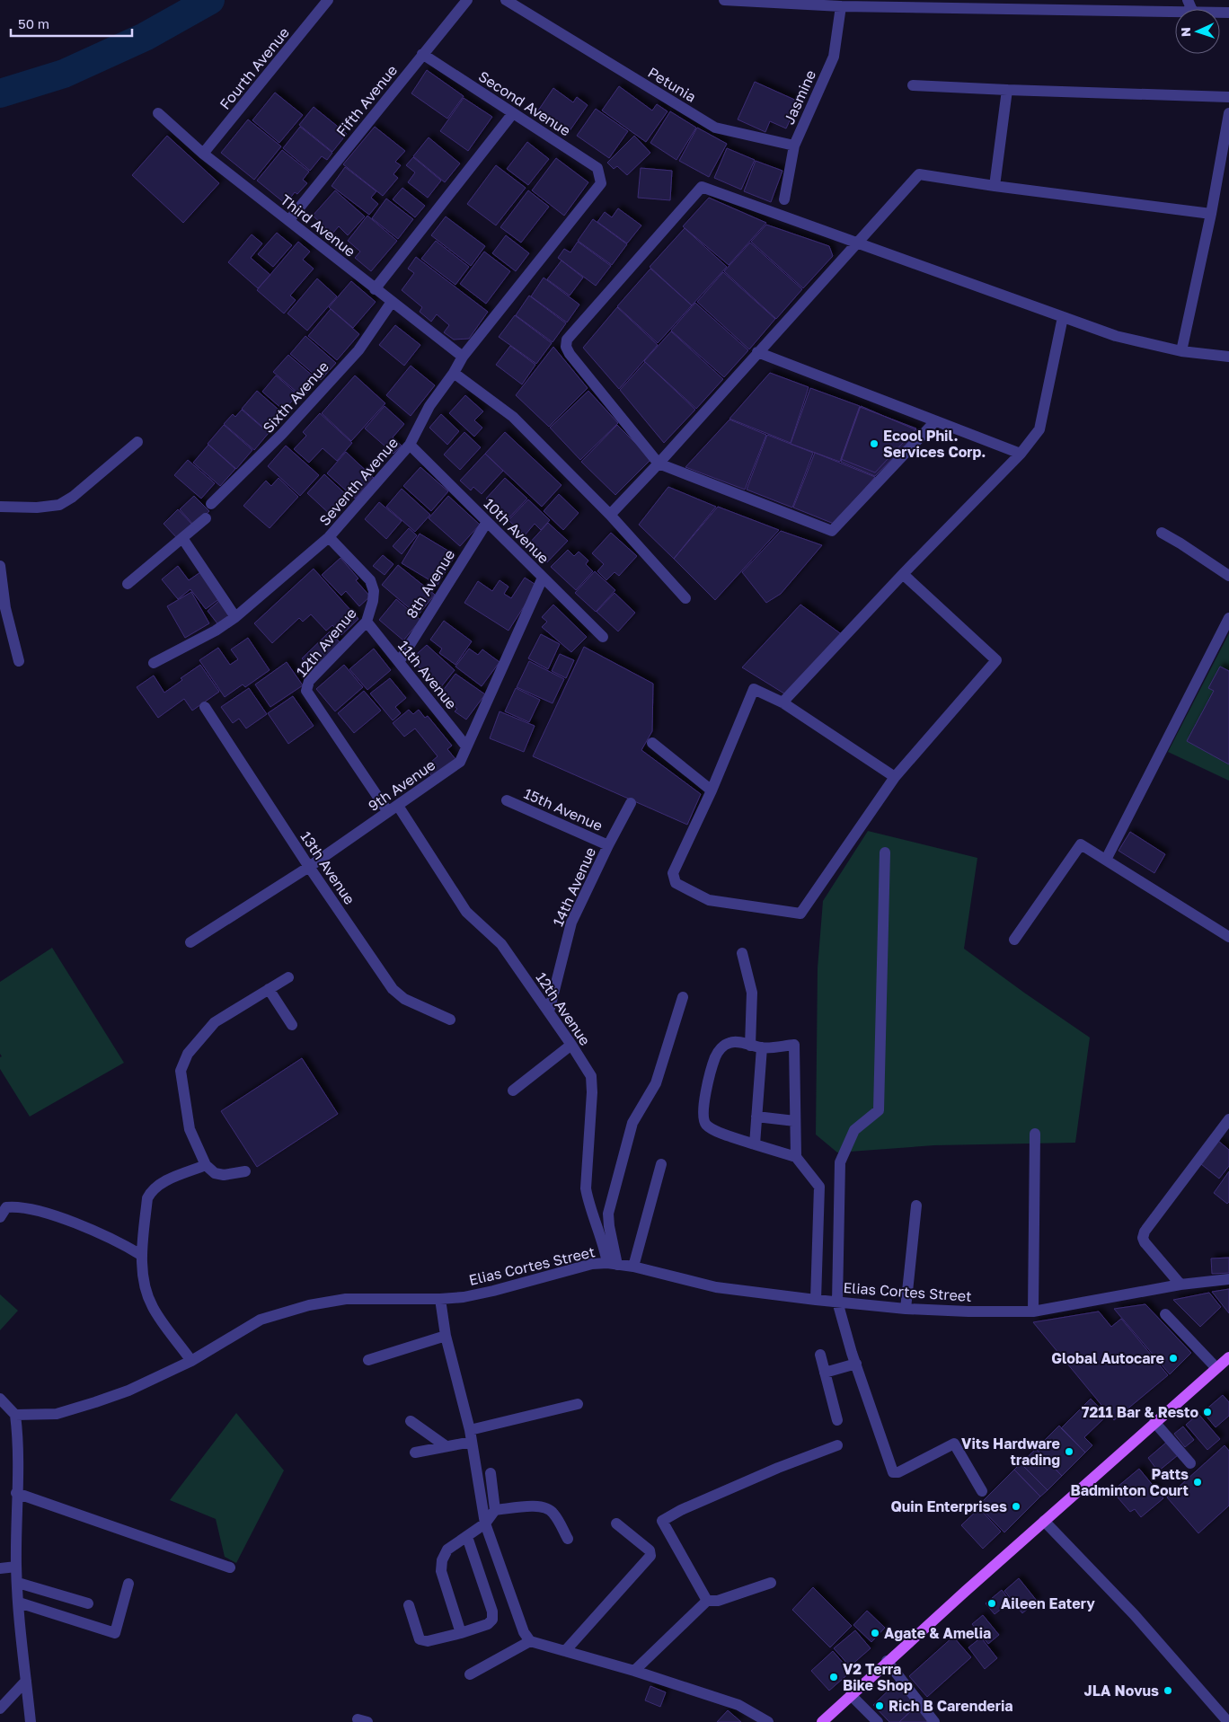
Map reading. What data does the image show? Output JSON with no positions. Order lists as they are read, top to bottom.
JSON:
{
  "streets": {
    "street": [
      "Fourth Avenue",
      "Petunia",
      "Jasmine",
      "Fifth Avenue",
      "Second Avenue",
      "Third Avenue",
      "Sixth Avenue",
      "Seventh Avenue",
      "10th Avenue",
      "8th Avenue",
      "12th Avenue",
      "11th Avenue",
      "9th Avenue",
      "15th Avenue",
      "13th Avenue",
      "14th Avenue",
      "Elias Cortes Street"
    ]
  },
  "crossings": [
    ["Fourth Avenue", "Third Avenue"],
    ["Petunia", "Jasmine"],
    ["Fifth Avenue", "Second Avenue"],
    ["Fifth Avenue", "Third Avenue"],
    ["Second Avenue", "Seventh Avenue"],
    ["Third Avenue", "Sixth Avenue"],
    ["Third Avenue", "Seventh Avenue"],
    ["Seventh Avenue", "10th Avenue"],
    ["Seventh Avenue", "12th Avenue"],
    ["10th Avenue", "8th Avenue"],
    ["10th Avenue", "9th Avenue"],
    ["8th Avenue", "11th Avenue"],
    ["12th Avenue", "11th Avenue"],
    ["12th Avenue", "9th Avenue"],
    ["12th Avenue", "14th Avenue"],
    ["12th Avenue", "Elias Cortes Street"],
    ["11th Avenue", "9th Avenue"],
    ["9th Avenue", "13th Avenue"],
    ["15th Avenue", "14th Avenue"]
  ],
  "places": [
    "Ecool Phil. Services Corp.",
    "Global Autocare",
    "7211 Bar & Resto",
    "Vits Hardware trading",
    "Patts Badminton Court",
    "Quin Enterprises",
    "Aileen Eatery",
    "Agate & Amelia",
    "V2 Terra Bike Shop",
    "JLA Novus",
    "Rich B Carenderia"
  ],
  "scale_bar": "50 m",
  "north": "left"
}
